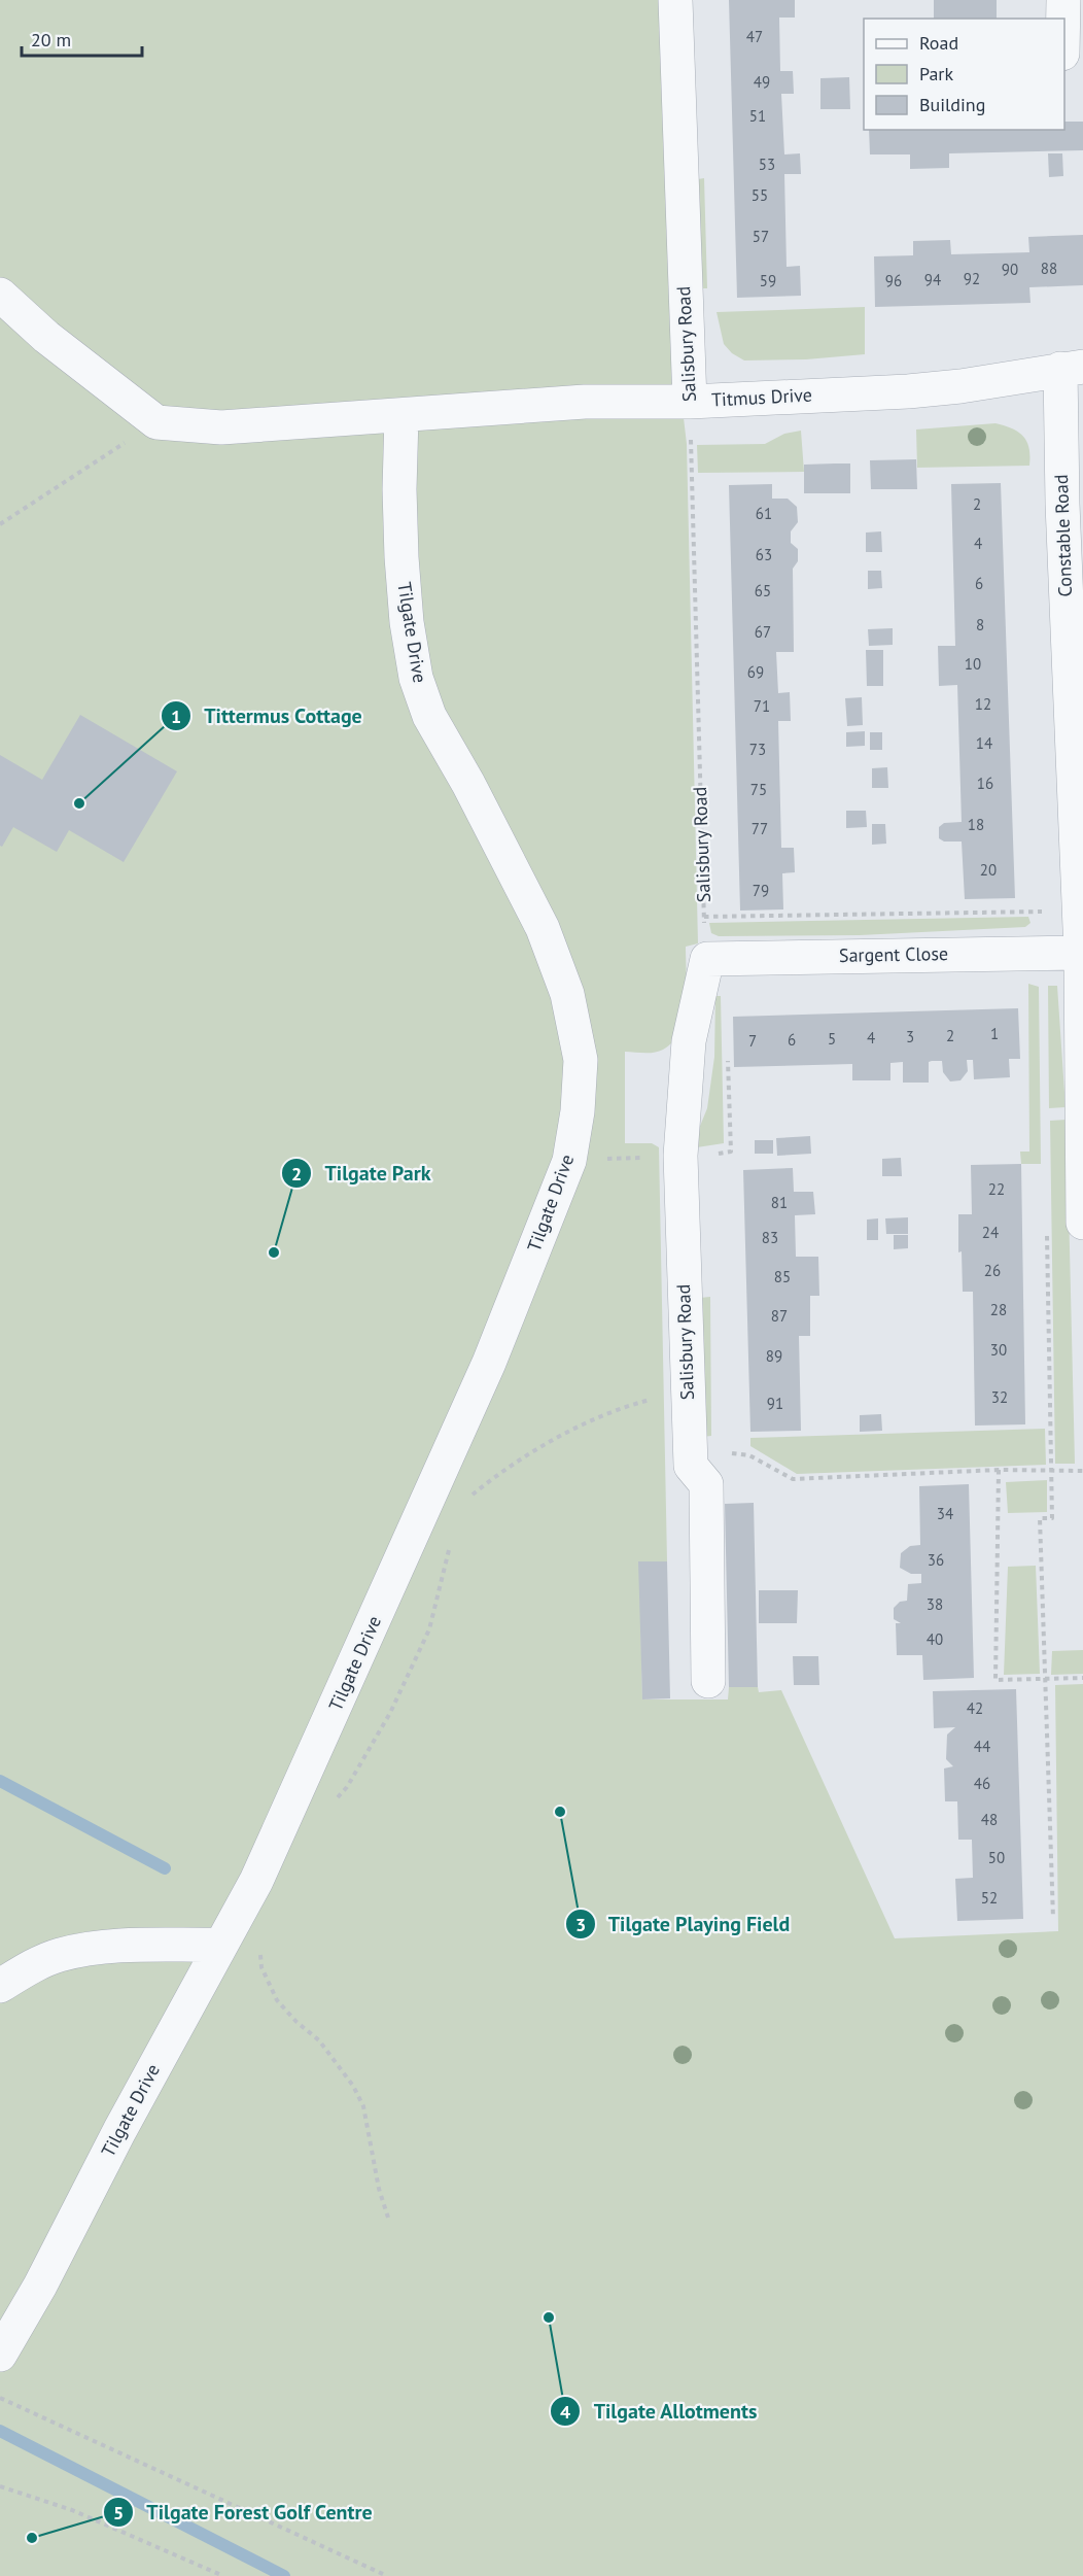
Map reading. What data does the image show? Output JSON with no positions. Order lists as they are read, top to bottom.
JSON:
{
  "streets": {
    "street": [
      "Salisbury Road",
      "Titmus Drive",
      "Constable Road",
      "Tilgate Drive",
      "Sargent Close"
    ]
  },
  "crossings": [
    ["Salisbury Road", "Titmus Drive"],
    ["Salisbury Road", "Sargent Close"],
    ["Titmus Drive", "Constable Road"],
    ["Titmus Drive", "Tilgate Drive"],
    ["Constable Road", "Sargent Close"]
  ],
  "places": [
    "Tittermus Cottage",
    "Tilgate Park",
    "Tilgate Playing Field",
    "Tilgate Allotments",
    "Tilgate Forest Golf Centre"
  ],
  "house_numbers": [
    "47",
    "49",
    "51",
    "53",
    "55",
    "57",
    "88",
    "90",
    "92",
    "94",
    "59",
    "96",
    "2",
    "61",
    "4",
    "63",
    "6",
    "65",
    "8",
    "67",
    "10",
    "69",
    "12",
    "71",
    "14",
    "73",
    "16",
    "75",
    "18",
    "77",
    "20",
    "79",
    "1",
    "2",
    "3",
    "4",
    "5",
    "6",
    "7",
    "22",
    "81",
    "24",
    "83",
    "26",
    "85",
    "28",
    "87",
    "30",
    "89",
    "32",
    "91",
    "34",
    "36",
    "38",
    "40",
    "42",
    "44",
    "46",
    "48",
    "50",
    "52"
  ],
  "legend": ["Road", "Park", "Building"],
  "scale_bar": "20 m"
}
